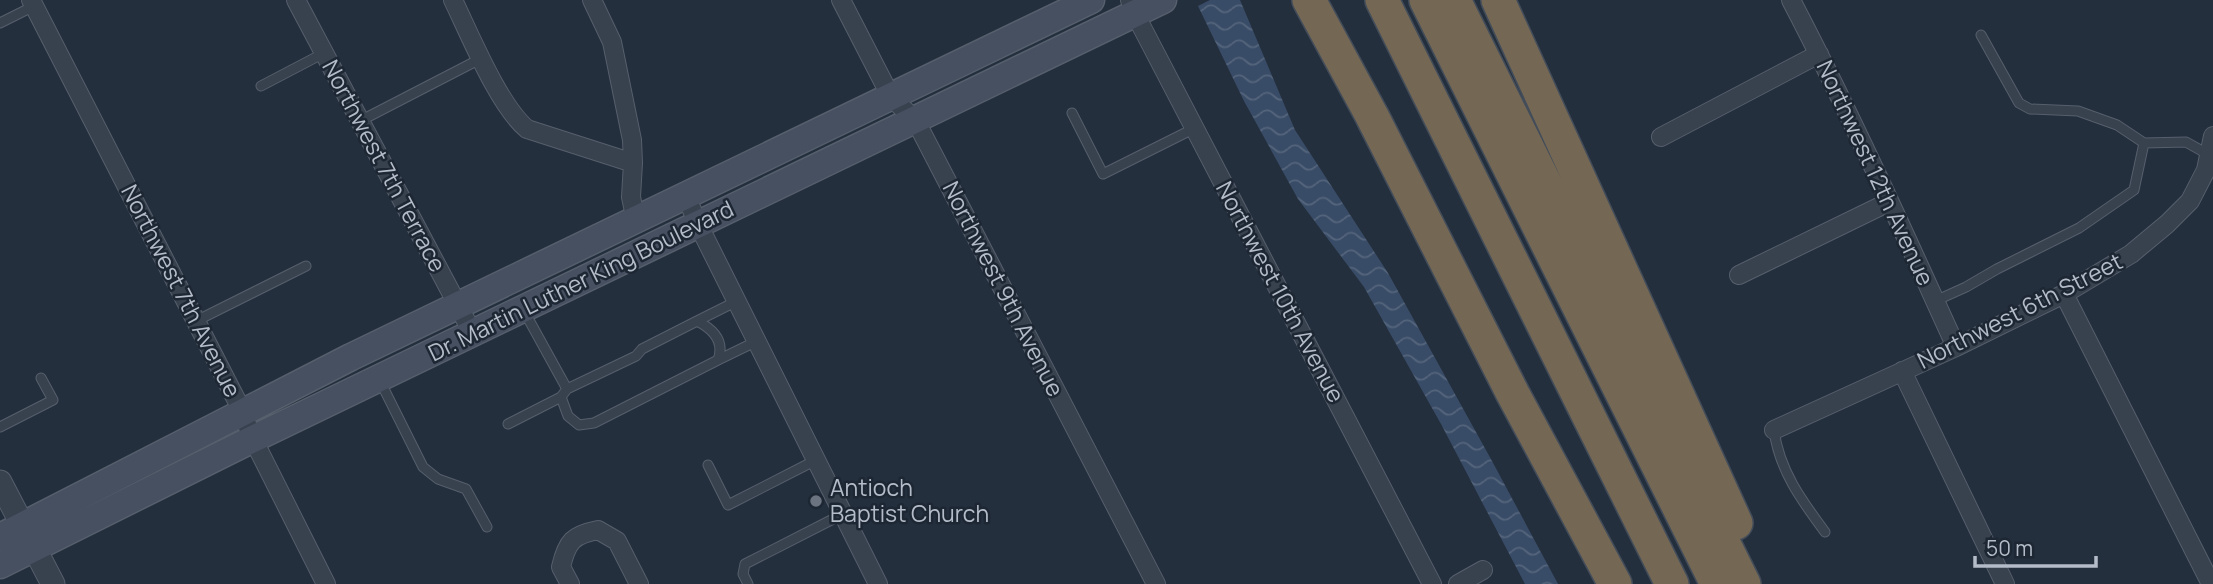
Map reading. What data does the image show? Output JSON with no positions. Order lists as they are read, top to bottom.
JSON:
{
  "streets": {
    "main road": ["Dr. Martin Luther King Boulevard"],
    "street": [
      "Northwest 7th Terrace",
      "Northwest 12th Avenue",
      "Northwest 9th Avenue",
      "Northwest 7th Avenue",
      "Northwest 10th Avenue",
      "Northwest 6th Street"
    ]
  },
  "crossings": [
    ["Northwest 7th Terrace", "Dr. Martin Luther King Boulevard"],
    ["Northwest 12th Avenue", "Northwest 6th Street"],
    ["Dr. Martin Luther King Boulevard", "Northwest 9th Avenue"],
    ["Dr. Martin Luther King Boulevard", "Northwest 7th Avenue"],
    ["Dr. Martin Luther King Boulevard", "Northwest 10th Avenue"]
  ],
  "places": ["Antioch Baptist Church"],
  "scale_bar": "50 m"
}
